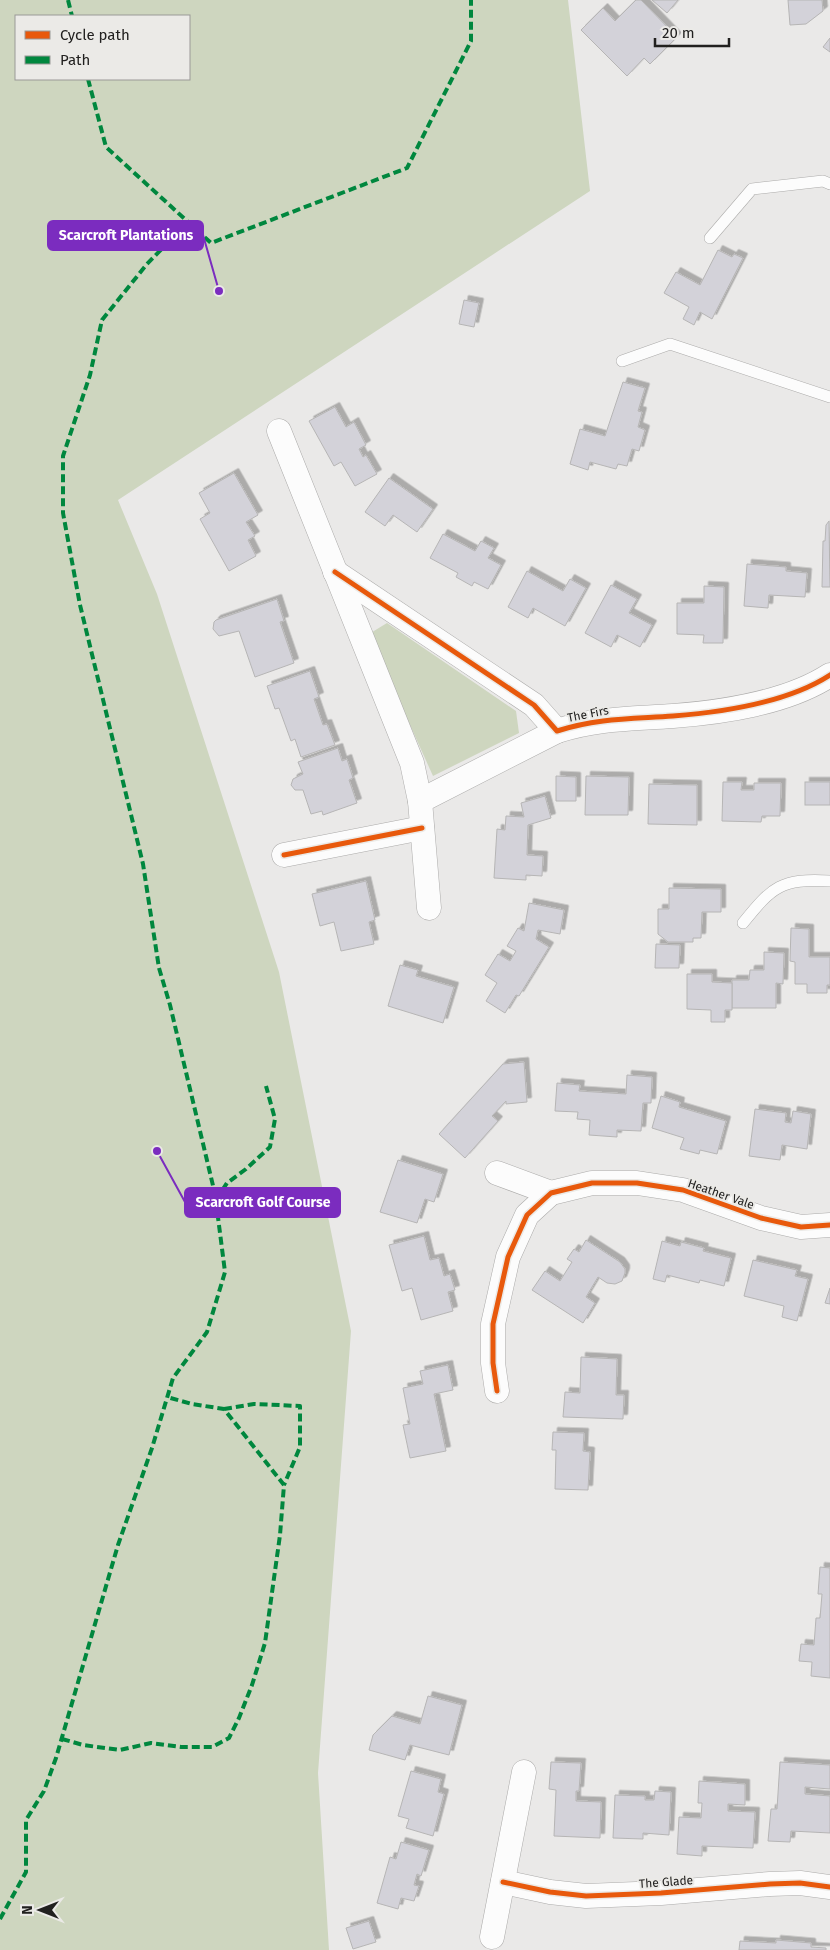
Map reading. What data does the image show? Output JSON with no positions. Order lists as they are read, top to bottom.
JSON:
{
  "streets": {
    "street": ["The Firs", "Heather Vale", "The Glade"]
  },
  "places": ["Scarcroft Plantations", "Scarcroft Golf Course"],
  "legend": ["Cycle path", "Path"],
  "scale_bar": "20 m",
  "north": "left"
}
